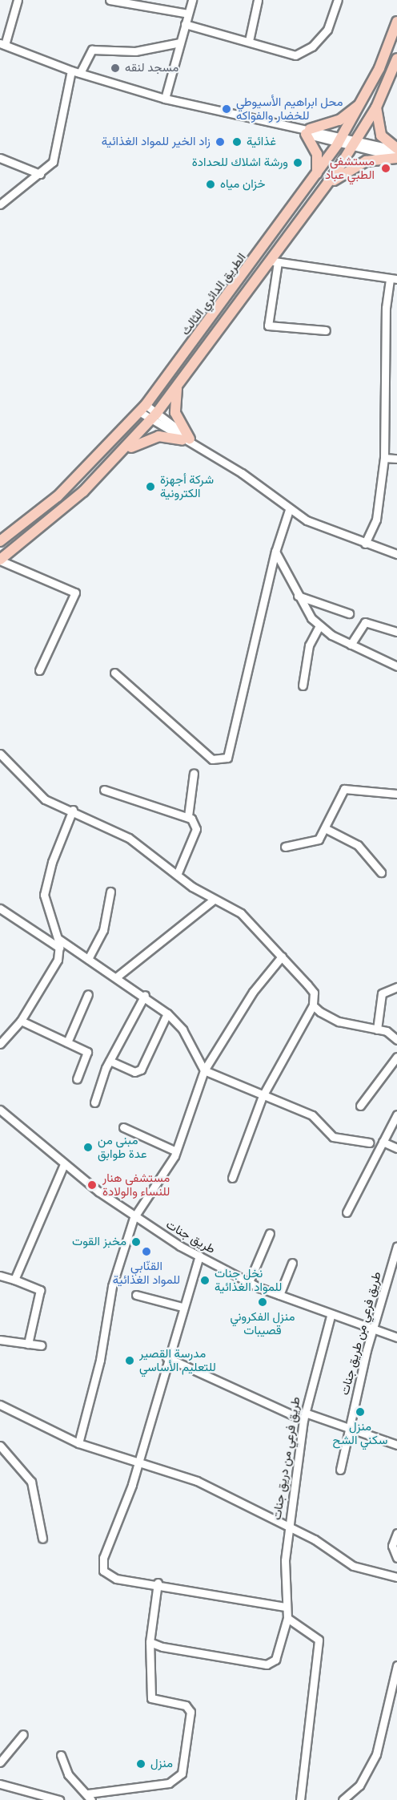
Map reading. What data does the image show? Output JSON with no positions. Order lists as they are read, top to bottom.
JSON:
{
  "streets": {
    "main road": ["الطريق الدائري الثالث"],
    "street": ["طريق جنات", "طريق فرعي من طريق جنات", "طريق فرعي من دريق جنات"]
  },
  "crossings": [
    ["طريق جنات", "طريق فرعي من طريق جنات"],
    ["طريق جنات", "طريق فرعي من دريق جنات"]
  ],
  "places": [
    "مسجد لنقه",
    "محل ابراهيم الأسيوطي للخضار والفواكه",
    "زاد الخير للمواد الغذائية",
    "غذائية",
    "ورشة اشلاك للحدادة",
    "مستشفى الطبي عباد",
    "خزان مياه",
    "شركة أجهزة الكترونية",
    "مبنى من عدة طوابق",
    "مستشفى هنار للنساء والولادة",
    "مخبز القوت",
    "القنّابي للمواد الغذائية",
    "نخل جنات للمواد الغذائية",
    "منزل الفكروني قصيبات",
    "مدرسة القصير للتعليم الأساسي",
    "منزل سكني الشح",
    "منزل"
  ]
}
